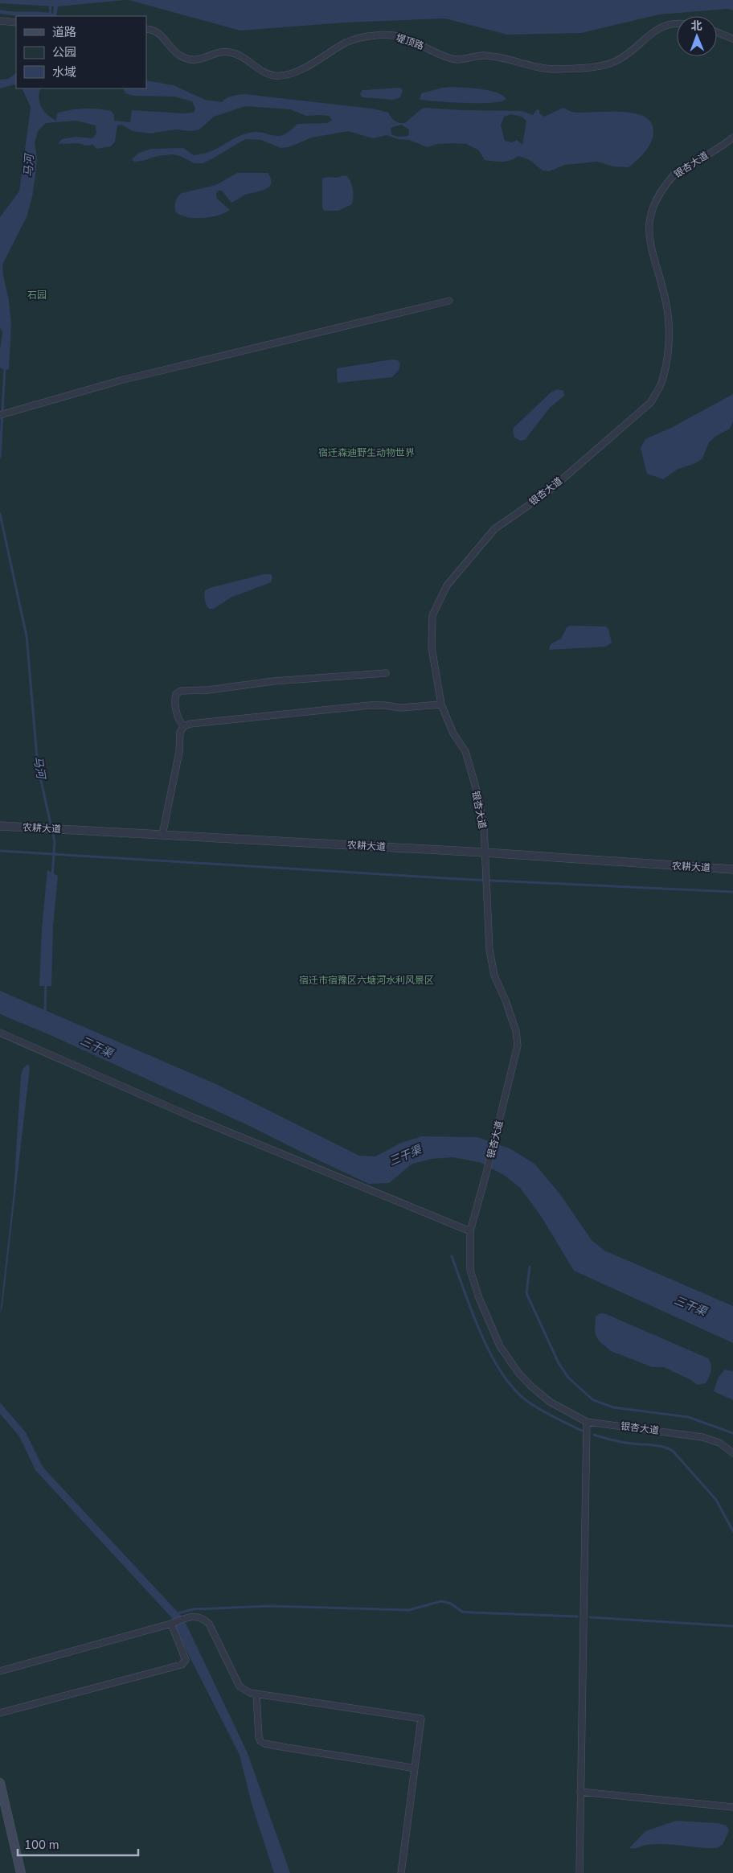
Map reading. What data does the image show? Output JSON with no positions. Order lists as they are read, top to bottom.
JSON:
{
  "streets": {
    "street": ["堤顶路", "银杏大道", "农耕大道"]
  },
  "crossings": [
    ["银杏大道", "农耕大道"]
  ],
  "water": ["马河", "三干渠"],
  "parks": ["石园", "宿迁森迪野生动物世界", "宿迁市宿豫区六塘河水利风景区"],
  "legend": ["道路", "公园", "水域"],
  "scale_bar": "100 m",
  "north": "top"
}
